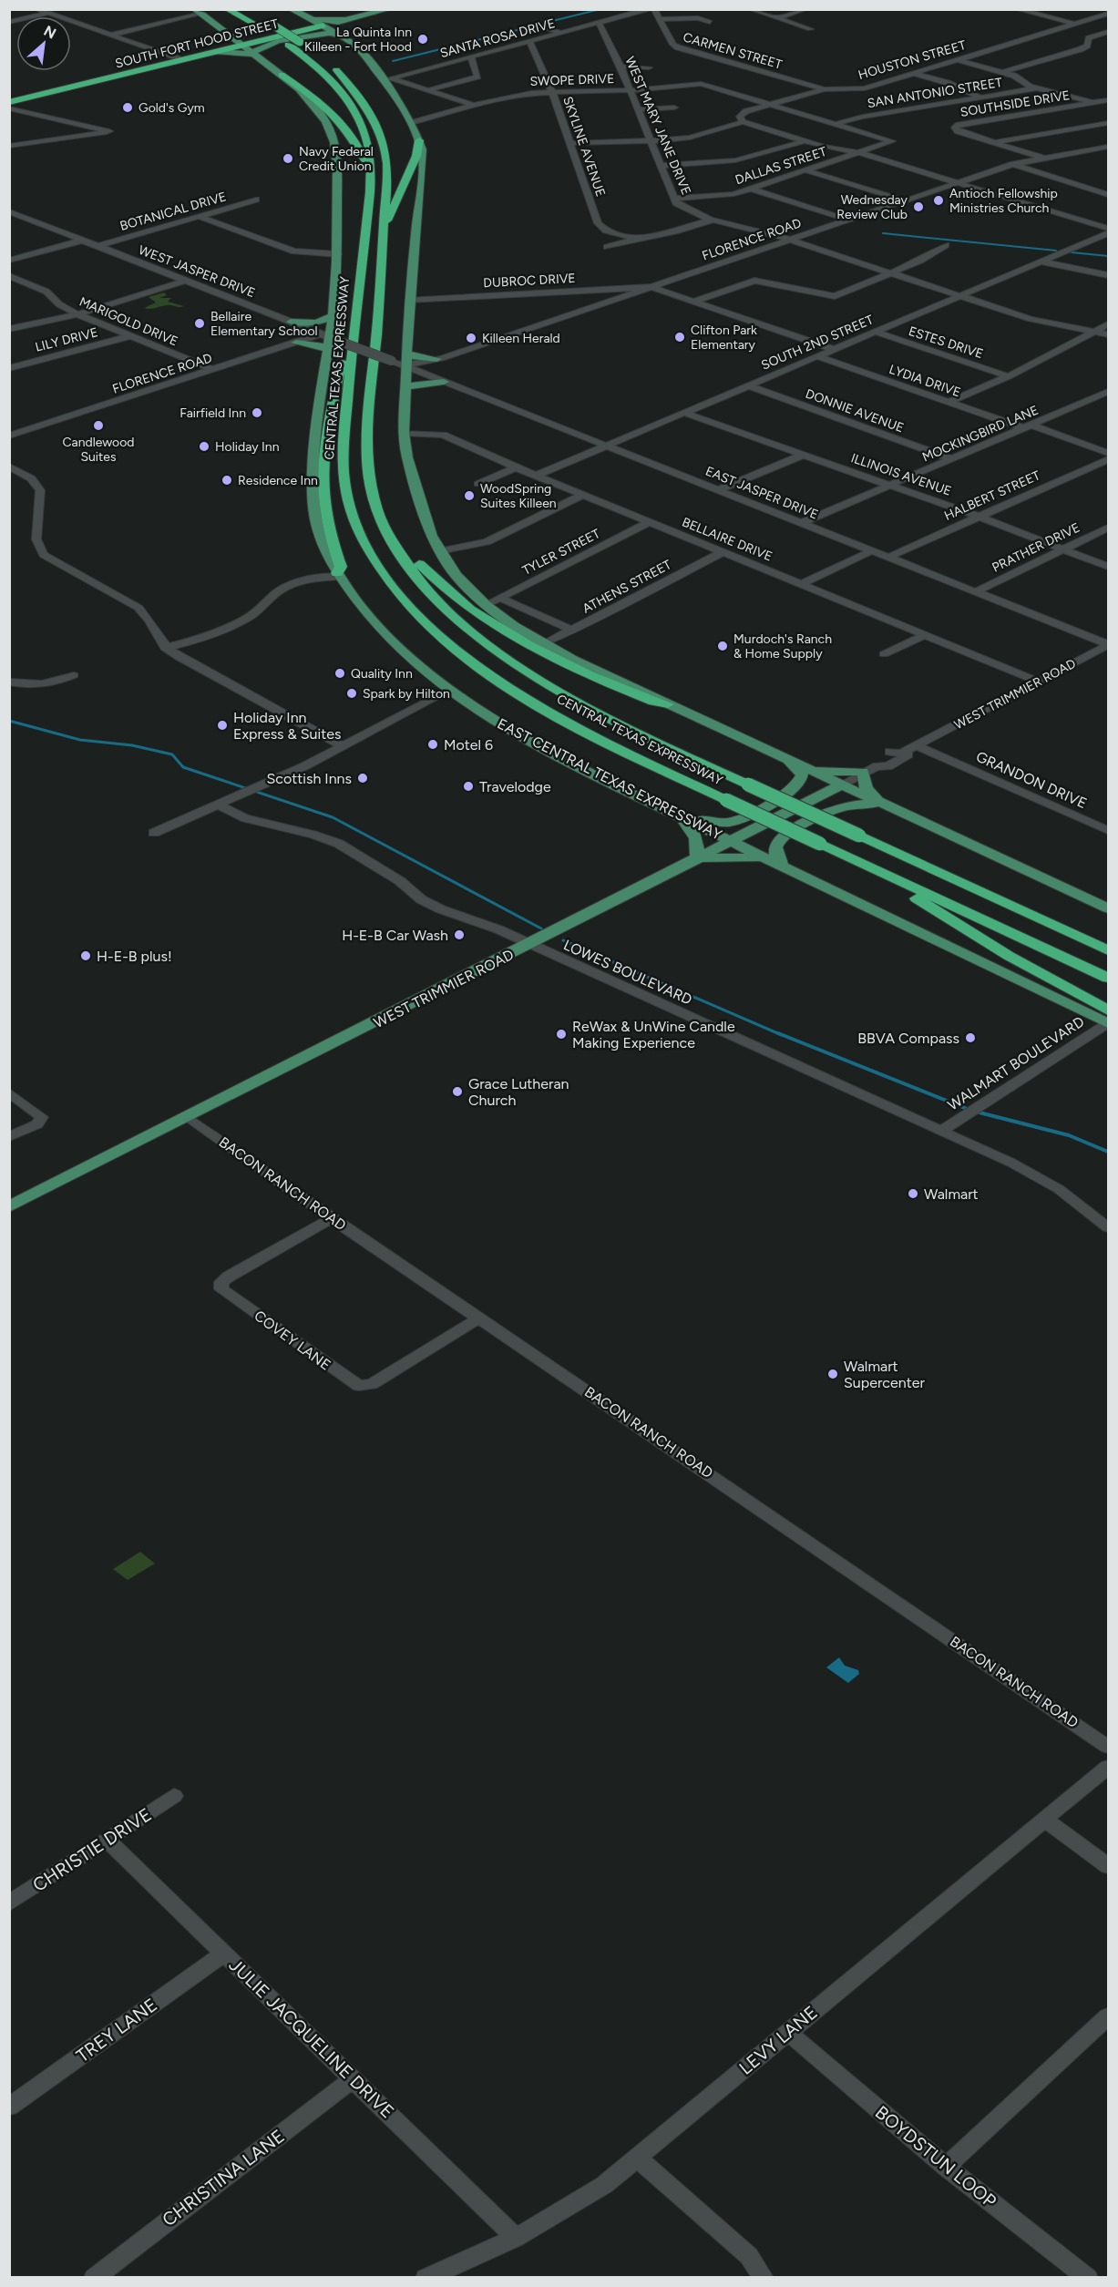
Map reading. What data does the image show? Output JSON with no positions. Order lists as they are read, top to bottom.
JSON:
{
  "streets": {
    "highway": ["SOUTH FORT HOOD STREET", "CENTRAL TEXAS EXPRESSWAY"],
    "main road": ["WEST TRIMMIER ROAD", "EAST CENTRAL TEXAS EXPRESSWAY"],
    "street": [
      "SANTA ROSA DRIVE",
      "CARMEN STREET",
      "HOUSTON STREET",
      "SWOPE DRIVE",
      "SAN ANTONIO STREET",
      "SOUTHSIDE DRIVE",
      "WEST MARY JANE DRIVE",
      "SKYLINE AVENUE",
      "DALLAS STREET",
      "BOTANICAL DRIVE",
      "FLORENCE ROAD",
      "WEST JASPER DRIVE",
      "DUBROC DRIVE",
      "MARIGOLD DRIVE",
      "LILY DRIVE",
      "SOUTH 2ND STREET",
      "ESTES DRIVE",
      "LYDIA DRIVE",
      "DONNIE AVENUE",
      "MOCKINGBIRD LANE",
      "ILLINOIS AVENUE",
      "EAST JASPER DRIVE",
      "HALBERT STREET",
      "BELLAIRE DRIVE",
      "PRATHER DRIVE",
      "TYLER STREET",
      "ATHENS STREET",
      "GRANDON DRIVE",
      "LOWES BOULEVARD",
      "WALMART BOULEVARD",
      "BACON RANCH ROAD",
      "COVEY LANE",
      "CHRISTIE DRIVE",
      "TREY LANE",
      "JULIE JACQUELINE DRIVE",
      "LEVY LANE",
      "BOYDSTUN LOOP",
      "CHRISTINA LANE"
    ]
  },
  "crossings": [
    ["SANTA ROSA DRIVE", "WEST MARY JANE DRIVE"],
    ["SANTA ROSA DRIVE", "SKYLINE AVENUE"],
    ["SOUTH FORT HOOD STREET", "EAST CENTRAL TEXAS EXPRESSWAY"],
    ["CARMEN STREET", "HOUSTON STREET"],
    ["HOUSTON STREET", "SWOPE DRIVE"],
    ["HOUSTON STREET", "WEST MARY JANE DRIVE"],
    ["HOUSTON STREET", "SKYLINE AVENUE"],
    ["SWOPE DRIVE", "SAN ANTONIO STREET"],
    ["SWOPE DRIVE", "WEST MARY JANE DRIVE"],
    ["SWOPE DRIVE", "SKYLINE AVENUE"],
    ["SWOPE DRIVE", "DALLAS STREET"],
    ["SOUTHSIDE DRIVE", "FLORENCE ROAD"],
    ["WEST MARY JANE DRIVE", "DALLAS STREET"],
    ["WEST MARY JANE DRIVE", "FLORENCE ROAD"],
    ["WEST MARY JANE DRIVE", "SOUTH 2ND STREET"],
    ["BOTANICAL DRIVE", "WEST JASPER DRIVE"],
    ["FLORENCE ROAD", "WEST JASPER DRIVE"],
    ["FLORENCE ROAD", "DUBROC DRIVE"],
    ["FLORENCE ROAD", "MARIGOLD DRIVE"],
    ["FLORENCE ROAD", "EAST JASPER DRIVE"],
    ["FLORENCE ROAD", "EAST CENTRAL TEXAS EXPRESSWAY"],
    ["WEST JASPER DRIVE", "EAST JASPER DRIVE"],
    ["WEST JASPER DRIVE", "EAST CENTRAL TEXAS EXPRESSWAY"],
    ["MARIGOLD DRIVE", "LILY DRIVE"],
    ["SOUTH 2ND STREET", "ESTES DRIVE"],
    ["SOUTH 2ND STREET", "LYDIA DRIVE"],
    ["SOUTH 2ND STREET", "DONNIE AVENUE"],
    ["SOUTH 2ND STREET", "ILLINOIS AVENUE"],
    ["SOUTH 2ND STREET", "EAST JASPER DRIVE"],
    ["SOUTH 2ND STREET", "BELLAIRE DRIVE"],
    ["LYDIA DRIVE", "MOCKINGBIRD LANE"],
    ["DONNIE AVENUE", "MOCKINGBIRD LANE"],
    ["MOCKINGBIRD LANE", "ILLINOIS AVENUE"],
    ["MOCKINGBIRD LANE", "EAST JASPER DRIVE"],
    ["ILLINOIS AVENUE", "HALBERT STREET"],
    ["ILLINOIS AVENUE", "PRATHER DRIVE"],
    ["EAST JASPER DRIVE", "HALBERT STREET"],
    ["EAST JASPER DRIVE", "PRATHER DRIVE"],
    ["EAST JASPER DRIVE", "WEST TRIMMIER ROAD"],
    ["BELLAIRE DRIVE", "TYLER STREET"],
    ["BELLAIRE DRIVE", "ATHENS STREET"],
    ["BELLAIRE DRIVE", "WEST TRIMMIER ROAD"],
    ["WEST TRIMMIER ROAD", "EAST CENTRAL TEXAS EXPRESSWAY"],
    ["WEST TRIMMIER ROAD", "GRANDON DRIVE"],
    ["WEST TRIMMIER ROAD", "LOWES BOULEVARD"],
    ["WEST TRIMMIER ROAD", "BACON RANCH ROAD"],
    ["EAST CENTRAL TEXAS EXPRESSWAY", "WALMART BOULEVARD"],
    ["LOWES BOULEVARD", "WALMART BOULEVARD"],
    ["BACON RANCH ROAD", "COVEY LANE"],
    ["CHRISTIE DRIVE", "JULIE JACQUELINE DRIVE"],
    ["TREY LANE", "JULIE JACQUELINE DRIVE"],
    ["JULIE JACQUELINE DRIVE", "LEVY LANE"],
    ["JULIE JACQUELINE DRIVE", "CHRISTINA LANE"],
    ["LEVY LANE", "BOYDSTUN LOOP"]
  ],
  "places": [
    "La Quinta Inn Killeen - Fort Hood",
    "Gold's Gym",
    "Navy Federal Credit Union",
    "Antioch Fellowship Ministries Church",
    "Wednesday Review Club",
    "Bellaire Elementary School",
    "Clifton Park Elementary",
    "Killeen Herald",
    "Fairfield Inn",
    "Candlewood Suites",
    "Holiday Inn",
    "Residence Inn",
    "WoodSpring Suites Killeen",
    "Murdoch's Ranch & Home Supply",
    "Quality Inn",
    "Spark by Hilton",
    "Holiday Inn Express & Suites",
    "Motel 6",
    "Scottish Inns",
    "Travelodge",
    "H-E-B Car Wash",
    "H-E-B plus!",
    "ReWax & UnWine Candle Making Experience",
    "BBVA Compass",
    "Grace Lutheran Church",
    "Walmart",
    "Walmart Supercenter"
  ],
  "north": "top right"
}
